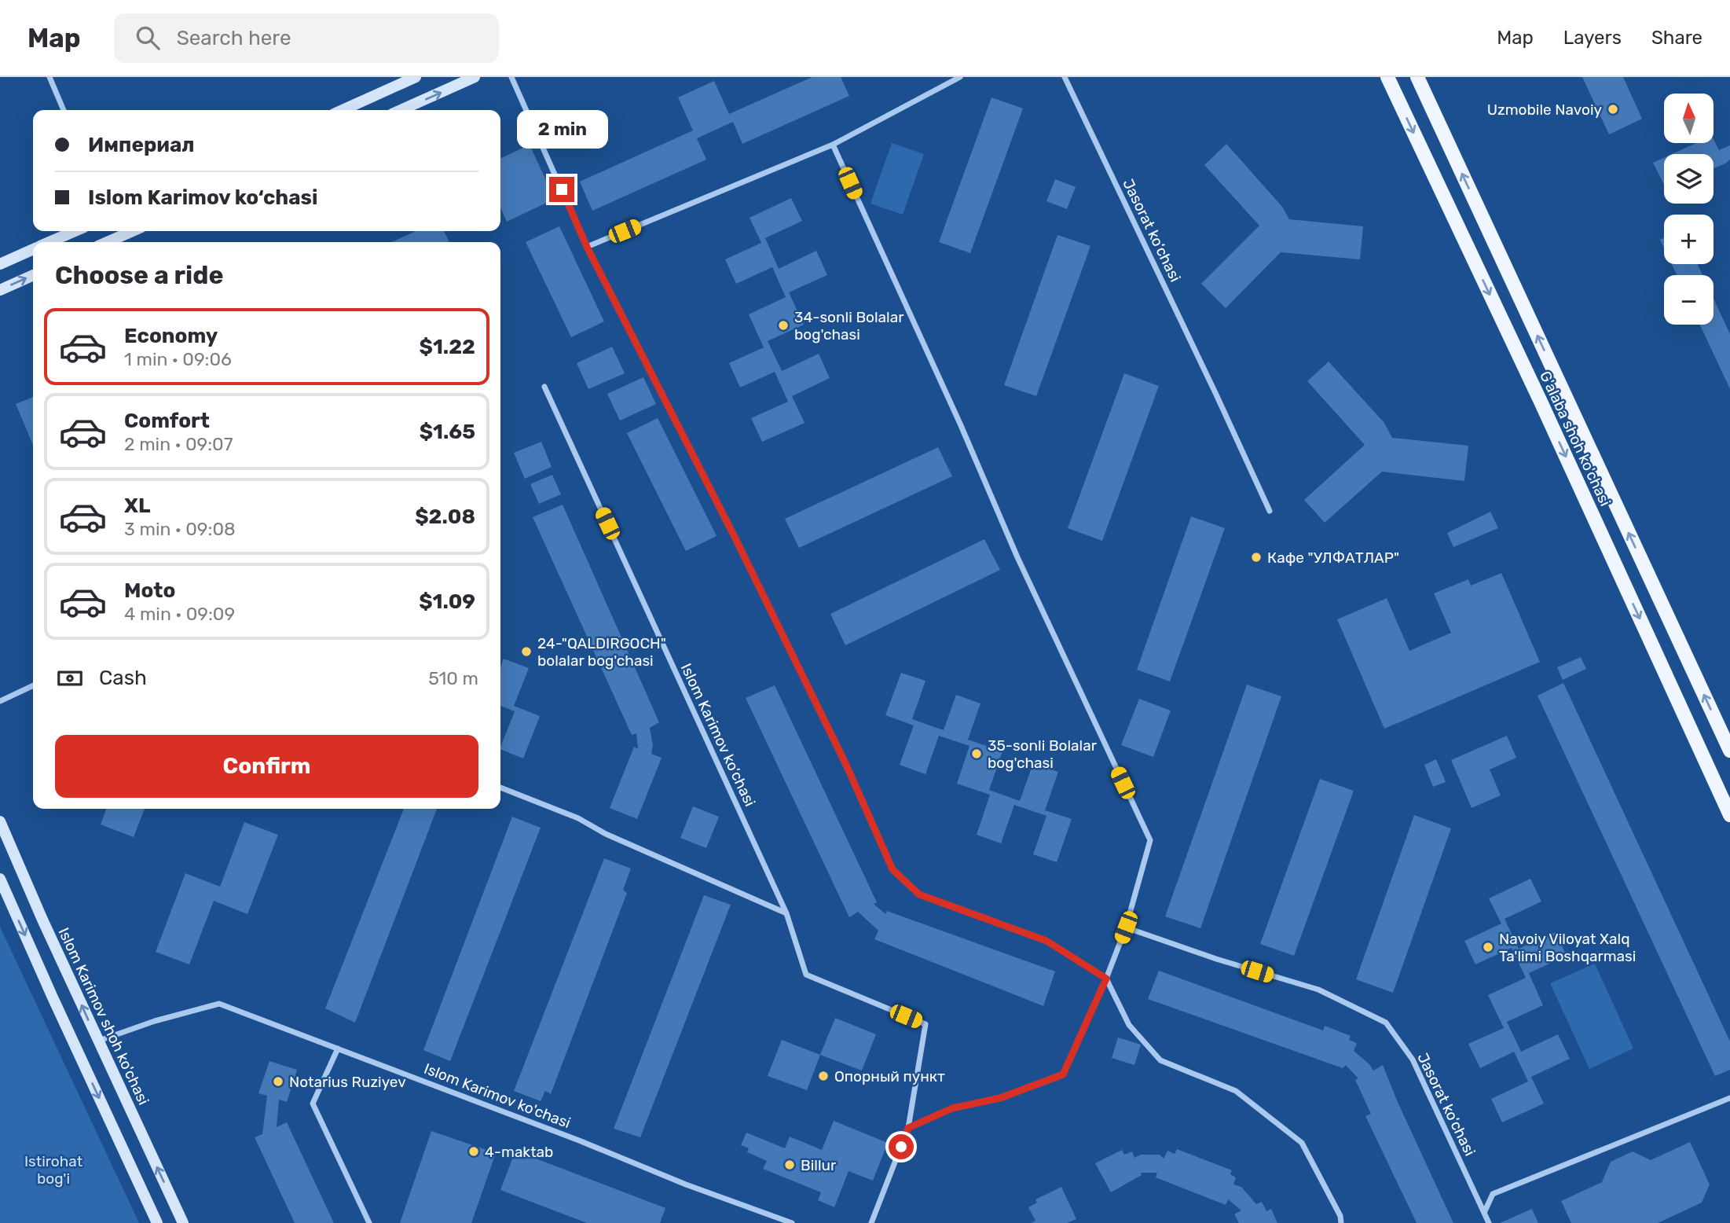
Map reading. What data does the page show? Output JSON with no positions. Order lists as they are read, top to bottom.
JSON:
{
  "streets": {
    "main road": ["G'alaba shoh ko'chasi", "Islom Karimov shoh ko'chasi"],
    "street": ["Jasorat ko‘chasi", "Islom Karimov ko‘chasi", "Islom Karimov ko'chasi"]
  },
  "crossings": [
    ["Islom Karimov shoh ko'chasi", "Islom Karimov ko'chasi"]
  ],
  "parks": ["Istirohat bog'i"],
  "places": [
    "Uzmobile Navoiy",
    "34-sonli Bolalar bog'chasi",
    "Кафе \"УЛФАТЛАР\"",
    "24-\"QALDIRGOCH\" bolalar bog'chasi",
    "35-sonli Bolalar bog'chasi",
    "Navoiy Viloyat Xalq Ta'limi Boshqarmasi",
    "Опорный пункт",
    "Notarius Ruziyev",
    "4-maktab",
    "Billur"
  ],
  "north": "top",
  "page": {
    "header": "Map",
    "search": "Search here",
    "nav": ["Map", "Layers", "Share"],
    "map_buttons": ["+", "−"],
    "bubble": "2 min",
    "banner": ["Империал", "Islom Karimov ko‘chasi"],
    "heading": "Choose a ride",
    "list": [
      {
        "name": "Economy",
        "note": "1 min · 09:06",
        "value": "$1.22"
      },
      {
        "name": "Comfort",
        "note": "2 min · 09:07",
        "value": "$1.65"
      },
      {
        "name": "XL",
        "note": "3 min · 09:08",
        "value": "$2.08"
      },
      {
        "name": "Moto",
        "note": "4 min · 09:09",
        "value": "$1.09"
      }
    ],
    "pay": ["Cash", "510 m"],
    "buttons": "Confirm"
  }
}
